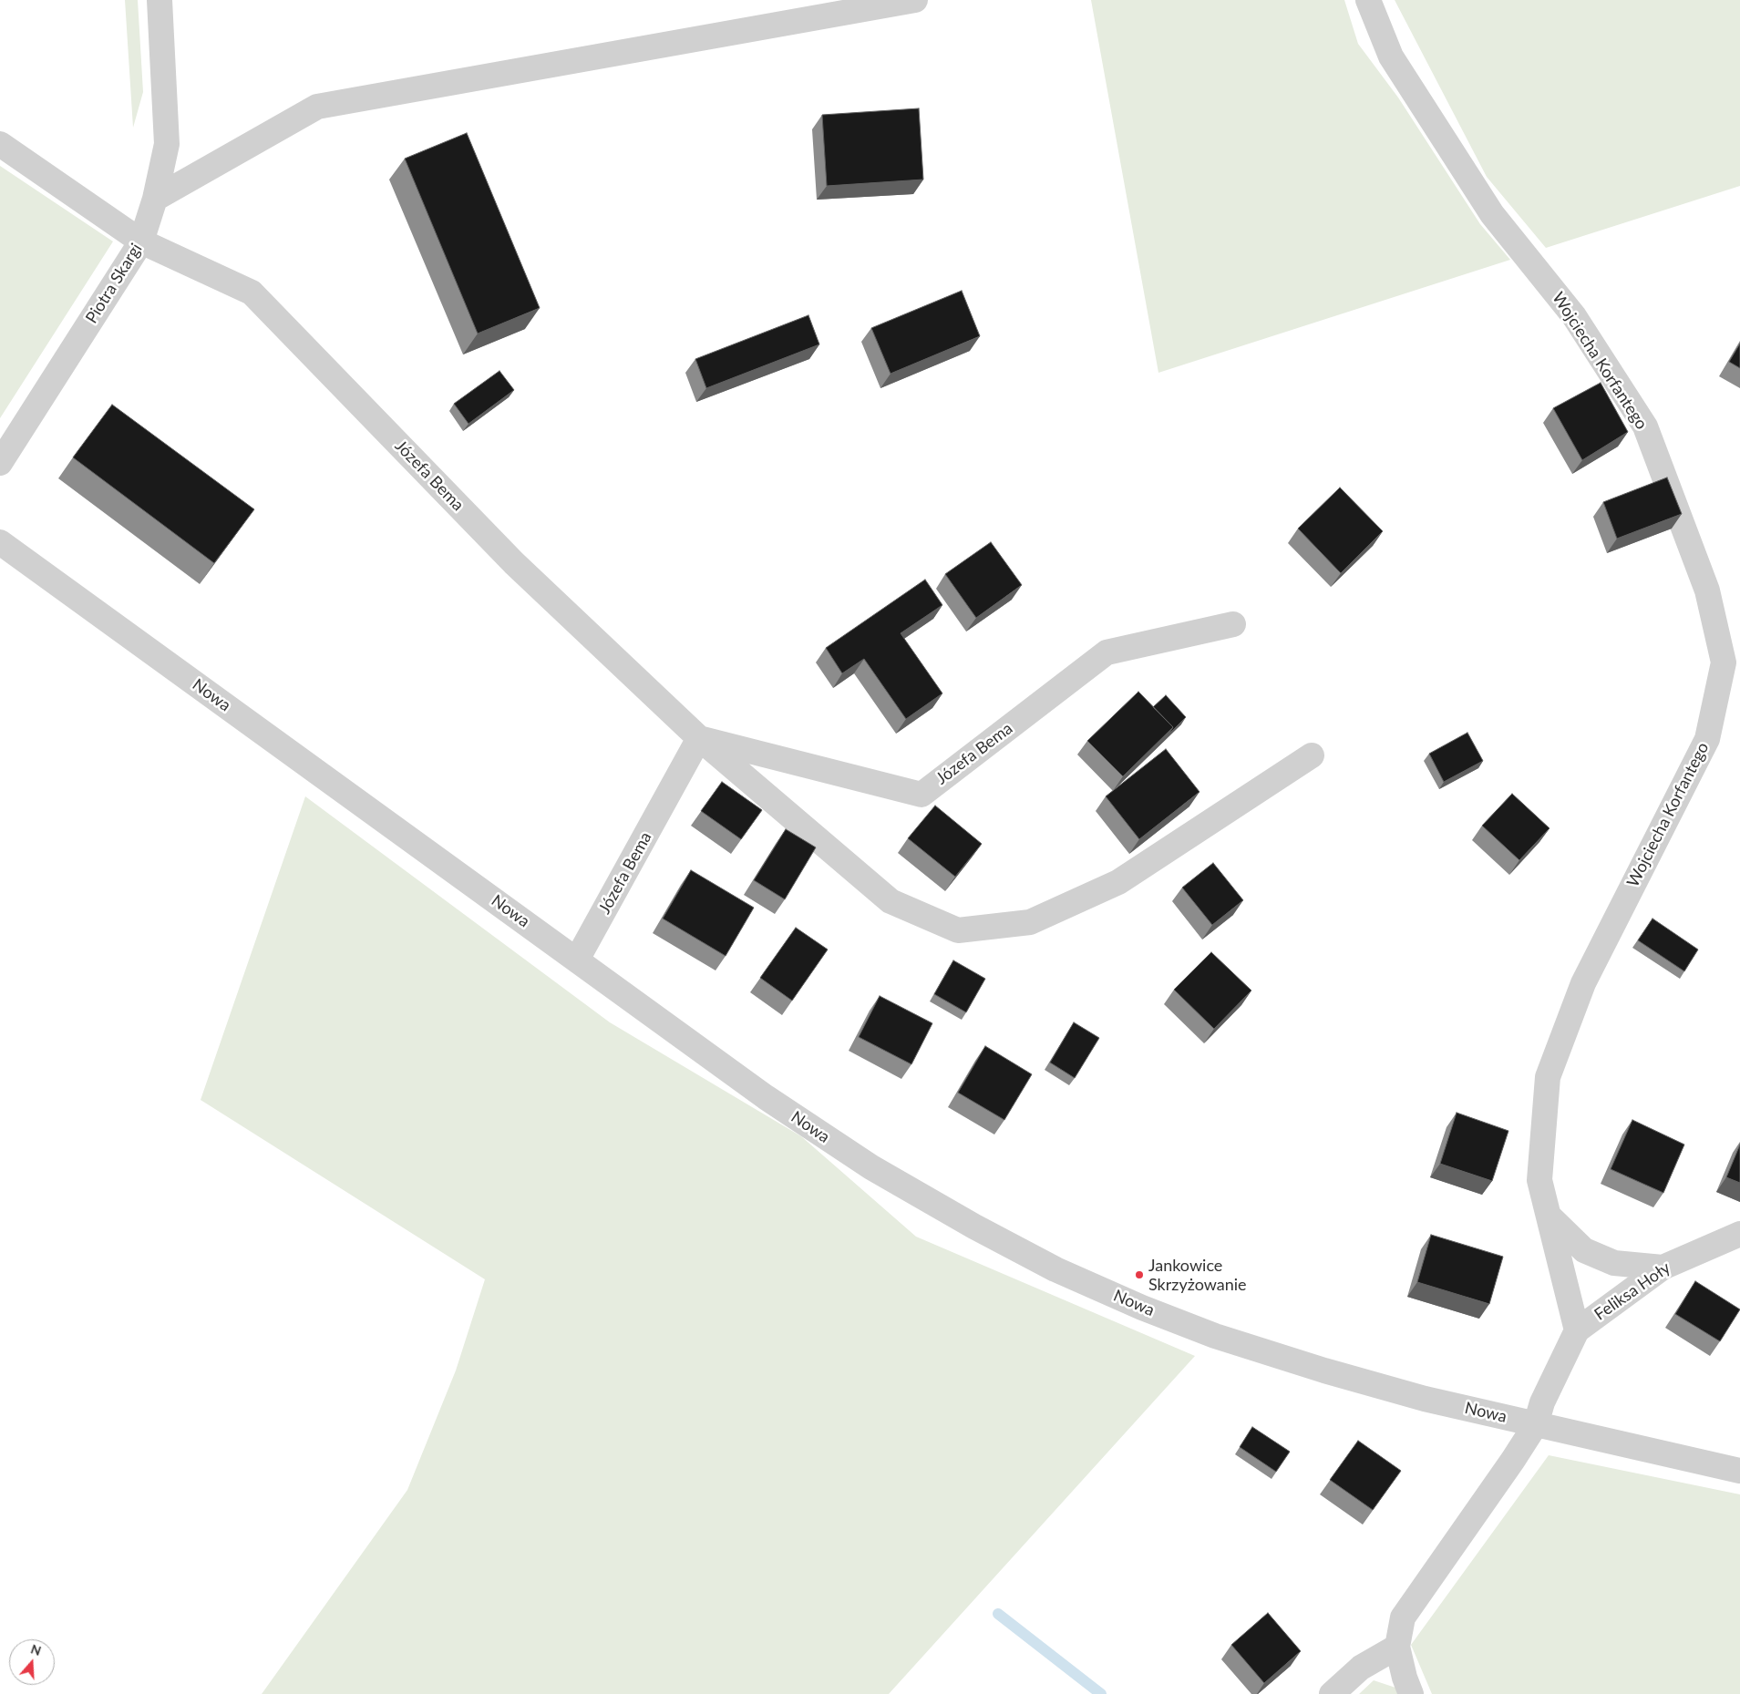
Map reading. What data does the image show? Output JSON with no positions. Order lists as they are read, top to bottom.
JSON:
{
  "streets": {
    "street": [
      "Piotra Skargi",
      "Wojciecha Korfantego",
      "Józefa Bema",
      "Nowa",
      "Feliksa Hoły"
    ]
  },
  "crossings": [
    ["Piotra Skargi", "Józefa Bema"],
    ["Wojciecha Korfantego", "Feliksa Hoły"],
    ["Józefa Bema", "Nowa"]
  ],
  "places": ["Jankowice Skrzyżowanie"],
  "north": "top"
}
